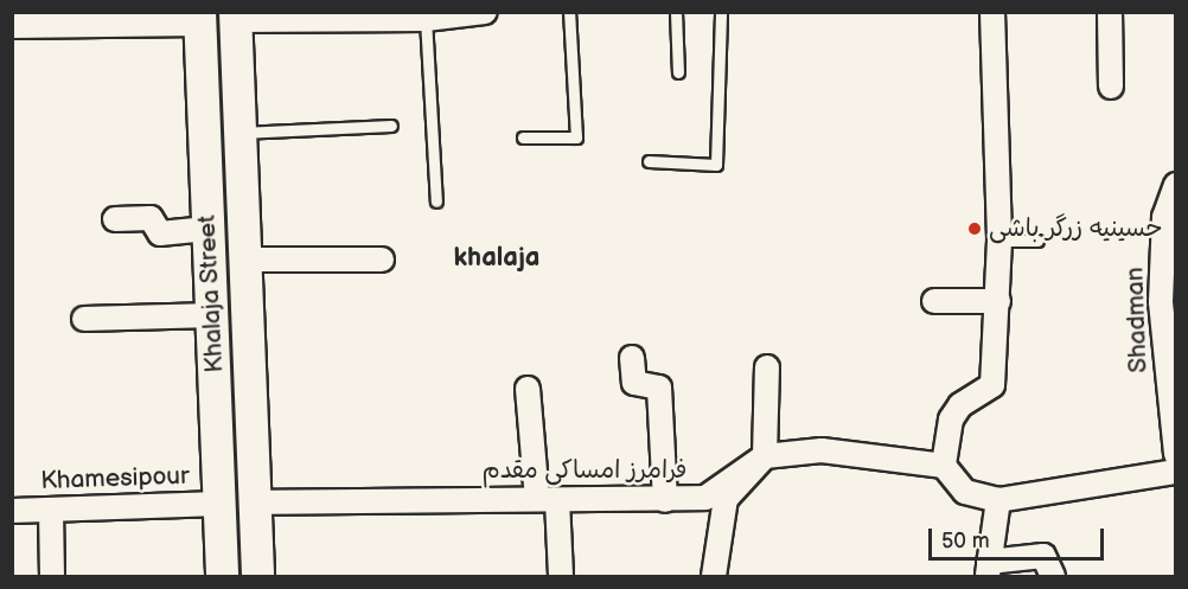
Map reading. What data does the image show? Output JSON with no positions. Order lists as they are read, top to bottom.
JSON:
{
  "streets": {
    "main road": ["Khalaja Street"],
    "street": ["Shadman", "فرامرز امساکی مقدم", "Khamesipour"]
  },
  "crossings": [
    ["Khalaja Street", "فرامرز امساکی مقدم"],
    ["Khalaja Street", "Khamesipour"]
  ],
  "districts": ["khalaja"],
  "places": ["حسینیه زرگر باشی"],
  "scale_bar": "50 m"
}
